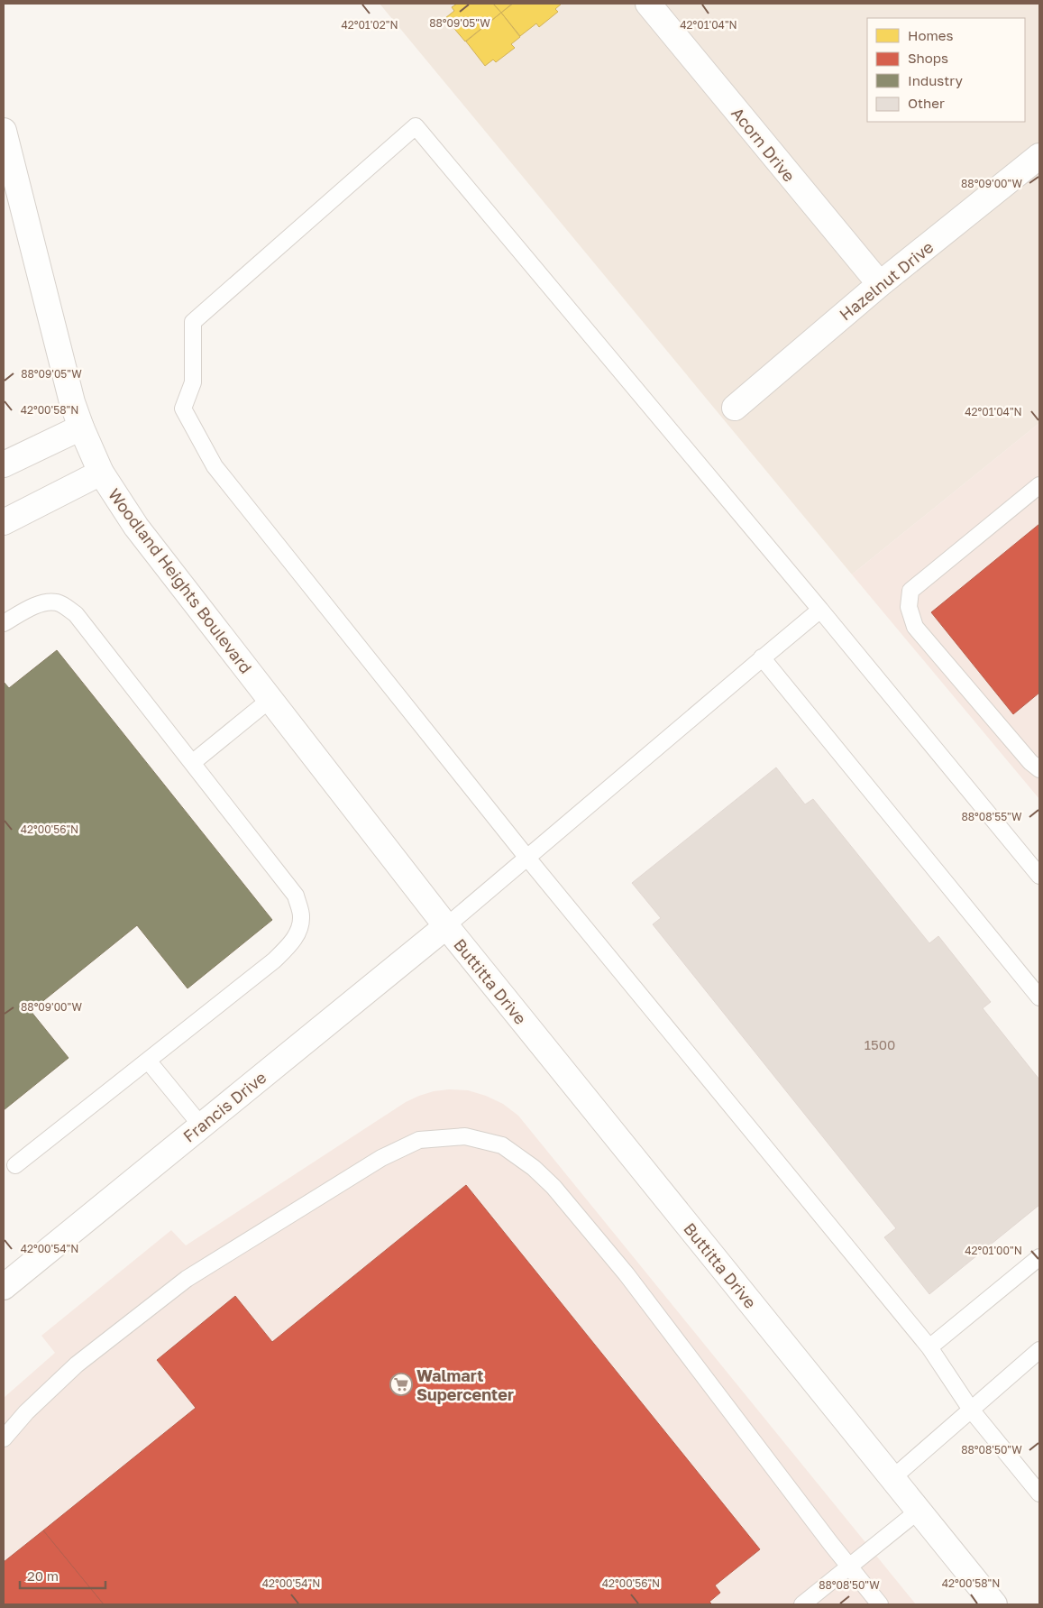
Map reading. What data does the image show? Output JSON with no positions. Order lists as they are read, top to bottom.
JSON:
{
  "streets": {
    "street": [
      "Acorn Drive",
      "Hazelnut Drive",
      "Woodland Heights Boulevard",
      "Buttitta Drive",
      "Francis Drive"
    ]
  },
  "crossings": [
    ["Acorn Drive", "Hazelnut Drive"],
    ["Woodland Heights Boulevard", "Buttitta Drive"],
    ["Woodland Heights Boulevard", "Francis Drive"],
    ["Buttitta Drive", "Francis Drive"]
  ],
  "places": {
    "supermarket": ["Walmart Supercenter"]
  },
  "house_numbers": ["1500"],
  "legend": [
    "Homes",
    "Shops",
    "Industry",
    "Other"
  ],
  "scale_bar": "20 m",
  "coordinates": [
    "88°09'05\"W",
    "42°01'02\"N",
    "42°01'04\"N",
    "88°09'00\"W",
    "42°00'58\"N",
    "88°08'55\"W",
    "42°00'56\"N",
    "42°00'54\"N",
    "42°01'00\"N",
    "88°08'50\"W"
  ]
}
